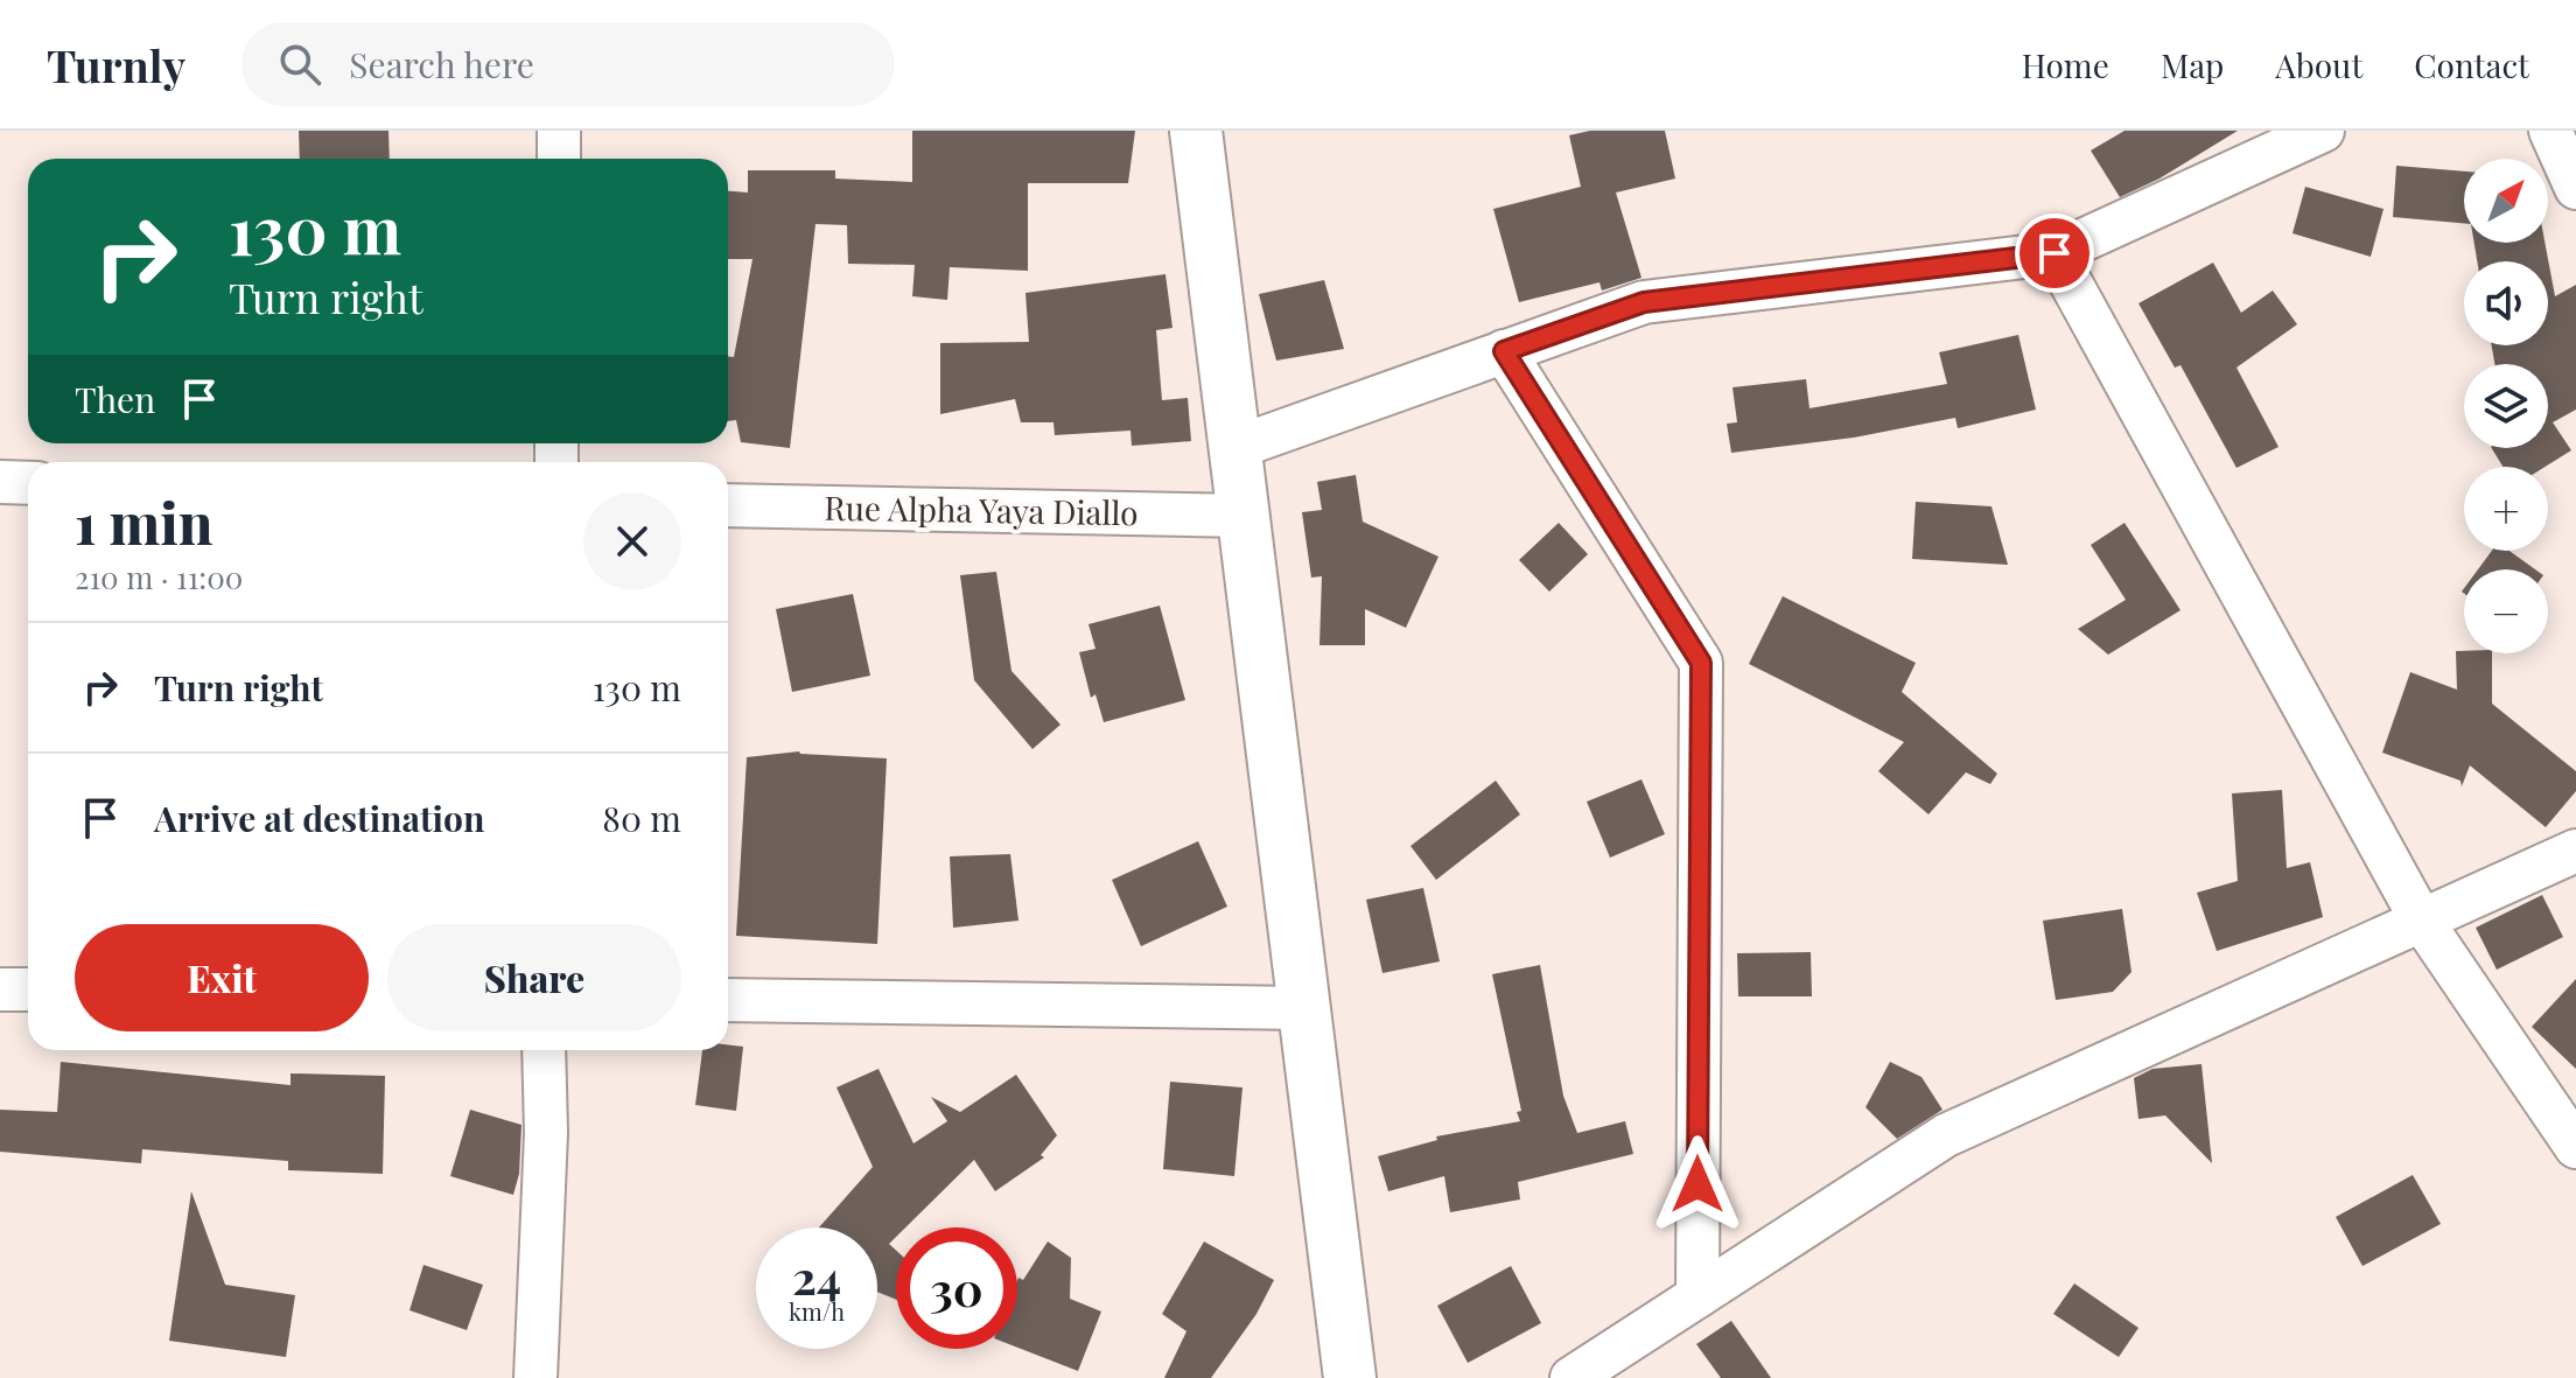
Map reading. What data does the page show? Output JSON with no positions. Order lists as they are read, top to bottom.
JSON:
{
  "streets": {
    "street": ["Rue Alpha Yaya Diallo"]
  },
  "north": "top right",
  "page": {
    "header": "Turnly",
    "search": "Search here",
    "nav": [
      "Home",
      "Map",
      "About",
      "Contact"
    ],
    "map_buttons": ["+", "−"],
    "turn": ["130 m", "Turn right"],
    "then": "Then",
    "heading": ["1 min", "210 m · 11:00"],
    "list": [
      {
        "name": "Turn right",
        "value": "130 m"
      },
      {
        "name": "Arrive at destination",
        "value": "80 m"
      }
    ],
    "buttons": ["Exit", "Share"],
    "speed": "24 km/h",
    "limit": "30"
  }
}
